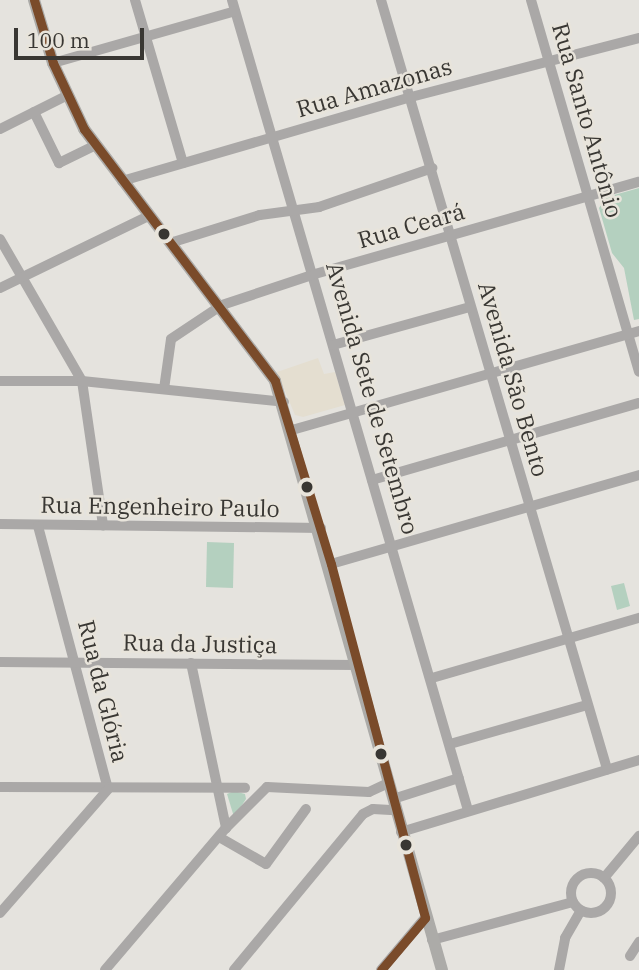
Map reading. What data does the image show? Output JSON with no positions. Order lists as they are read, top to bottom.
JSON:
{
  "streets": {
    "street": [
      "Rua Amazonas",
      "Rua Santo Antônio",
      "Rua Ceará",
      "Avenida São Bento",
      "Avenida Sete de Setembro",
      "Rua Engenheiro Paulo",
      "Rua da Justiça",
      "Rua da Glória"
    ]
  },
  "crossings": [
    ["Rua Amazonas", "Rua Santo Antônio"],
    ["Rua Amazonas", "Avenida São Bento"],
    ["Rua Amazonas", "Avenida Sete de Setembro"],
    ["Rua Santo Antônio", "Rua Ceará"],
    ["Rua Ceará", "Avenida São Bento"],
    ["Rua Ceará", "Avenida Sete de Setembro"],
    ["Rua Engenheiro Paulo", "Rua da Glória"],
    ["Rua da Justiça", "Rua da Glória"]
  ],
  "scale_bar": "100 m"
}
